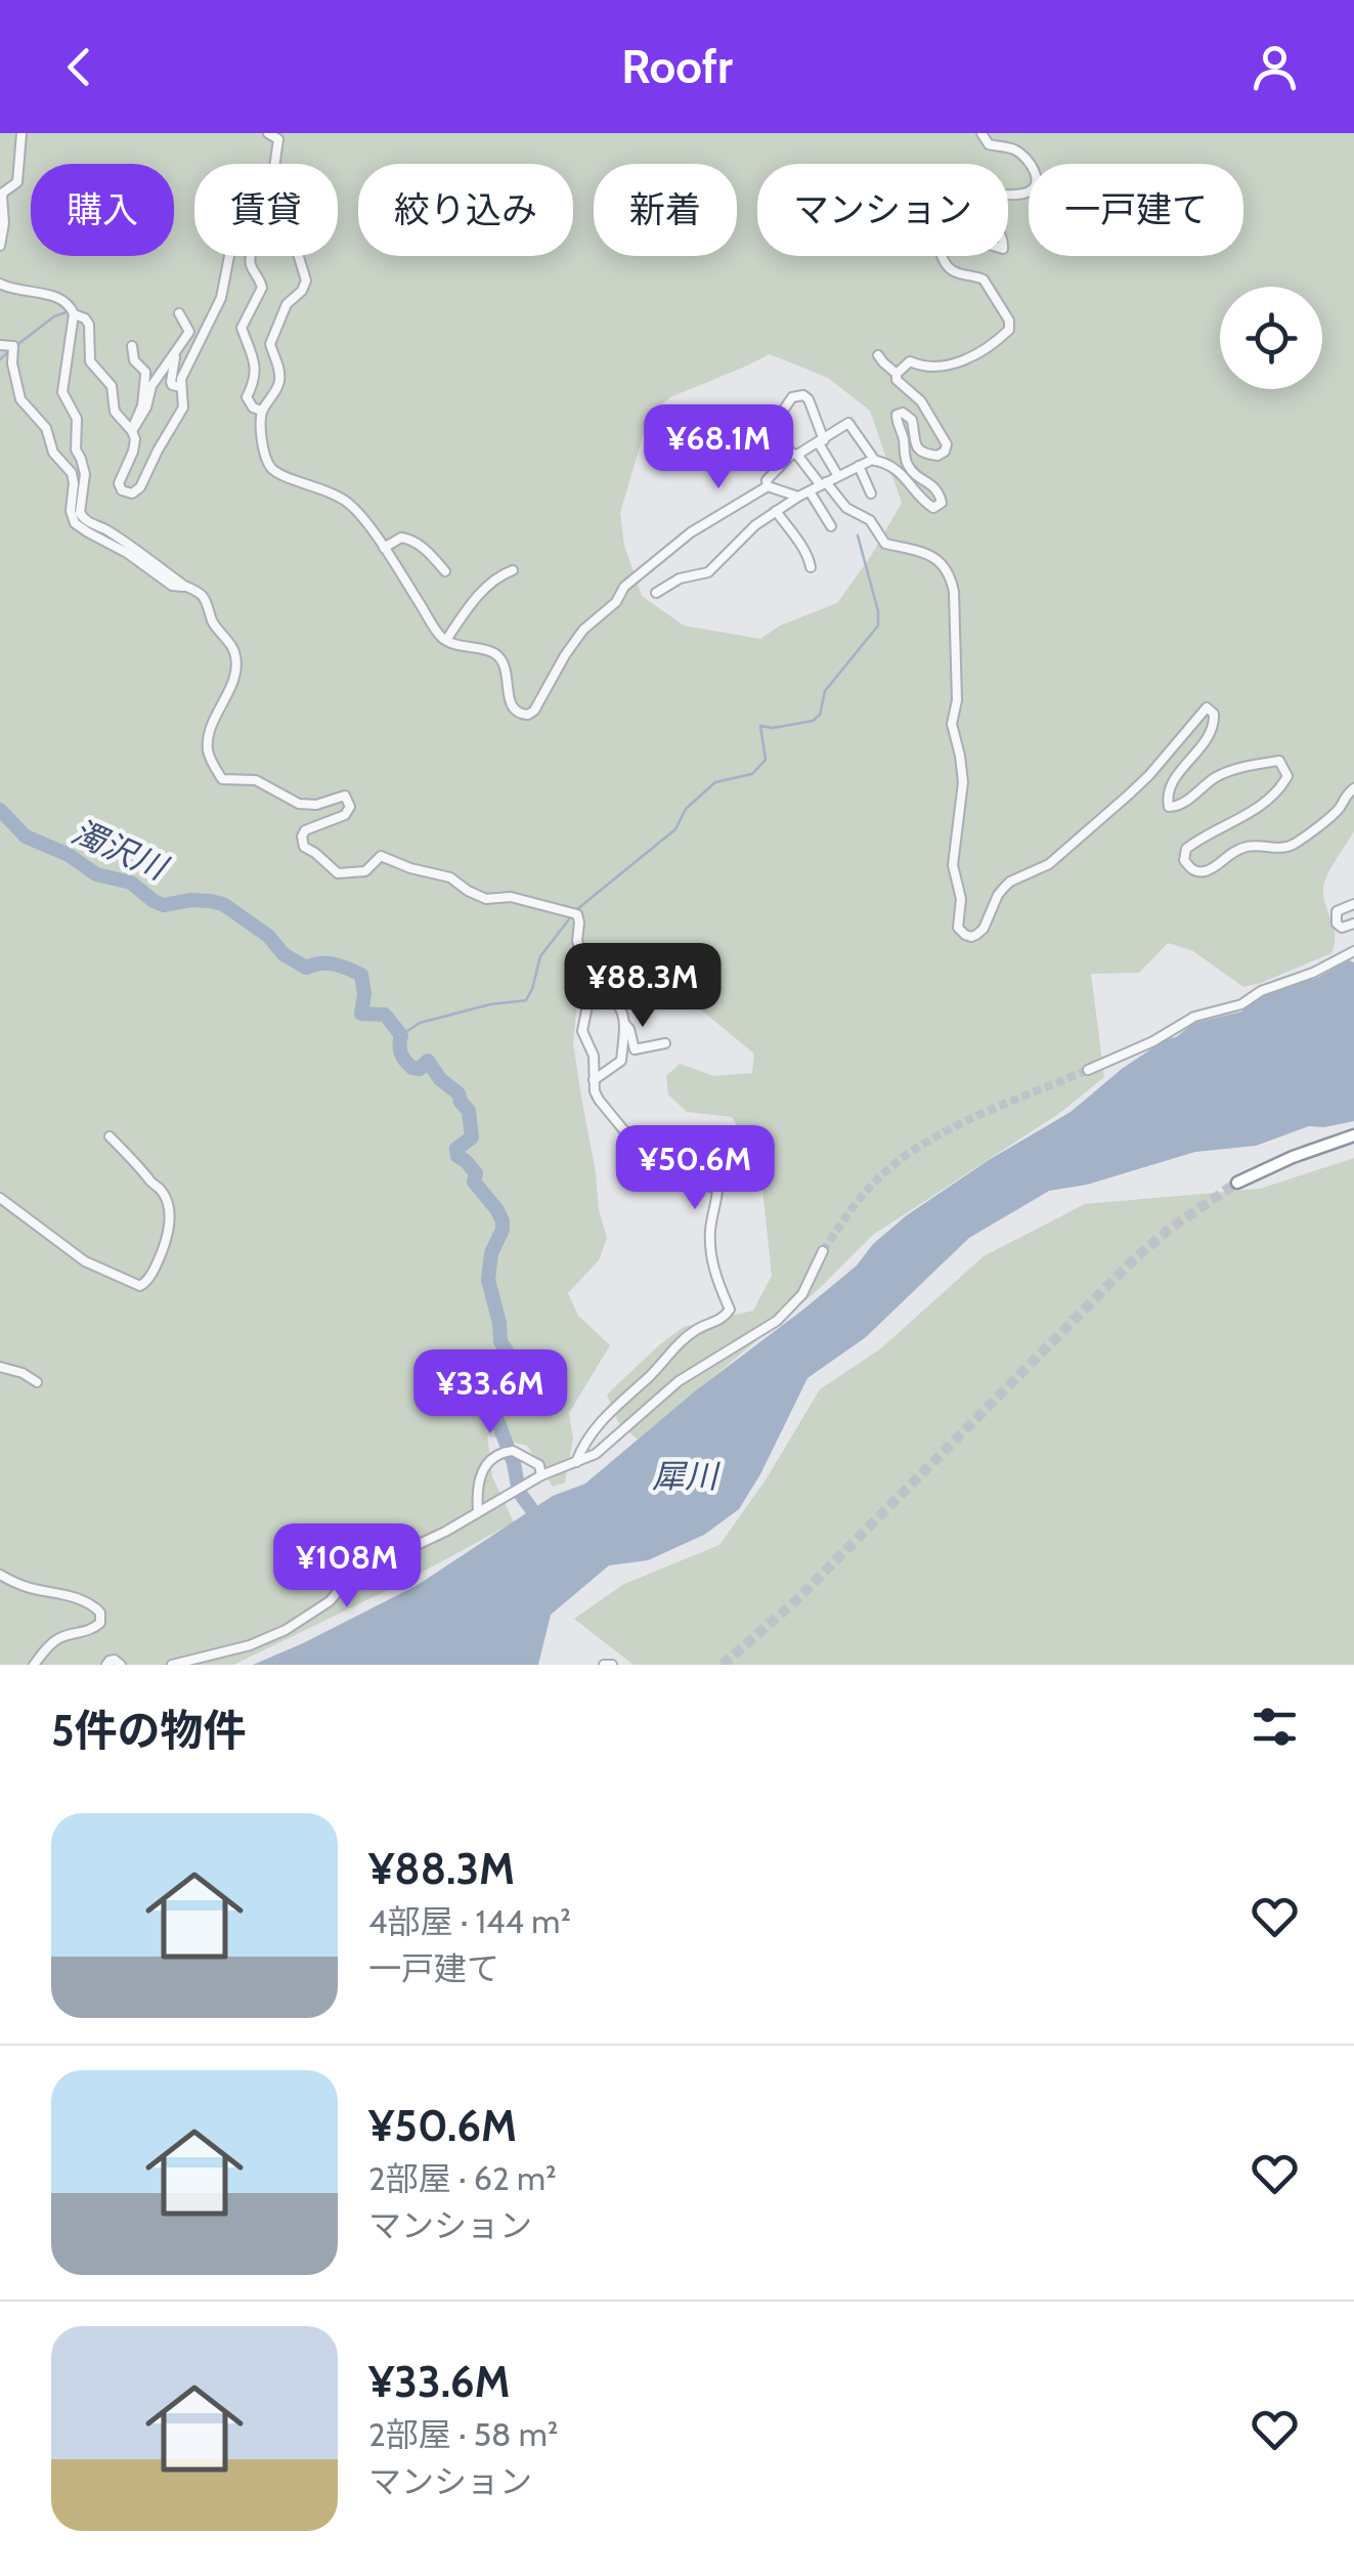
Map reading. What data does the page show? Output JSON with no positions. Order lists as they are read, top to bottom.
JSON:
{
  "water": ["濁沢川", "犀川"],
  "page": {
    "header": "Roofr",
    "chip": [
      "購入",
      "賃貸",
      "絞り込み",
      "新着",
      "マンション",
      "一戸建て"
    ],
    "price": [
      "¥68.1M",
      "¥88.3M",
      "¥50.6M",
      "¥33.6M",
      "¥108M"
    ],
    "heading": "5件の物件",
    "list": [
      {
        "name": "¥88.3M",
        "note": "4部屋 · 144 m² · 一戸建て"
      },
      {
        "name": "¥50.6M",
        "note": "2部屋 · 62 m² · マンション"
      },
      {
        "name": "¥33.6M",
        "note": "2部屋 · 58 m² · マンション"
      }
    ]
  }
}
